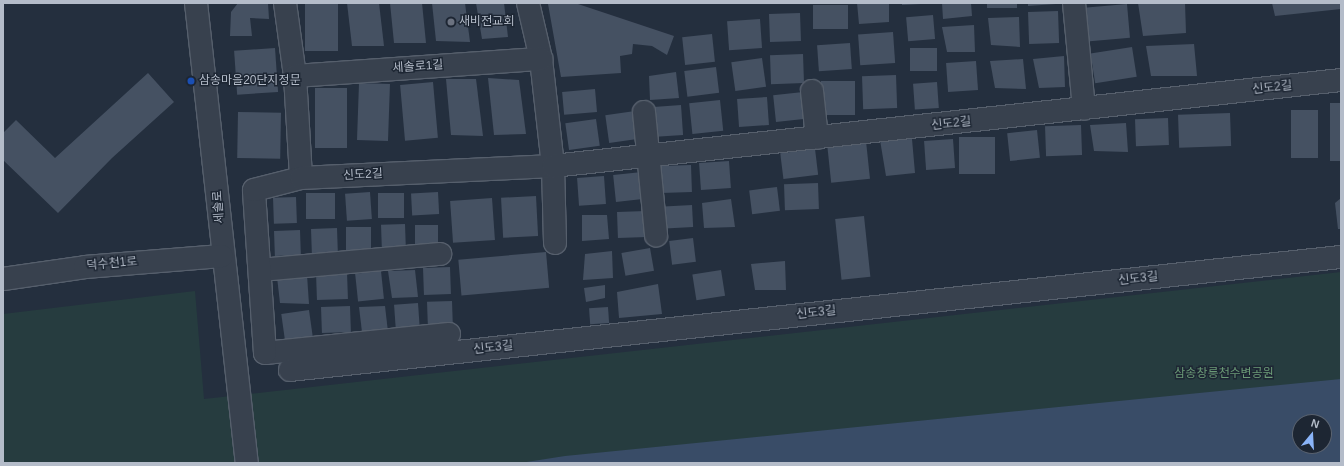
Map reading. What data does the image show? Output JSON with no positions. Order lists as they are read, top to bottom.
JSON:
{
  "streets": {
    "street": [
      "세솔로1길",
      "신도2길",
      "세솔로",
      "덕수천1로",
      "신도3길"
    ]
  },
  "crossings": [
    ["세솔로", "덕수천1로"]
  ],
  "parks": ["삼송창릉천수변공원"],
  "places": ["새비전교회", "삼송마을20단지정문"],
  "north": "top"
}
